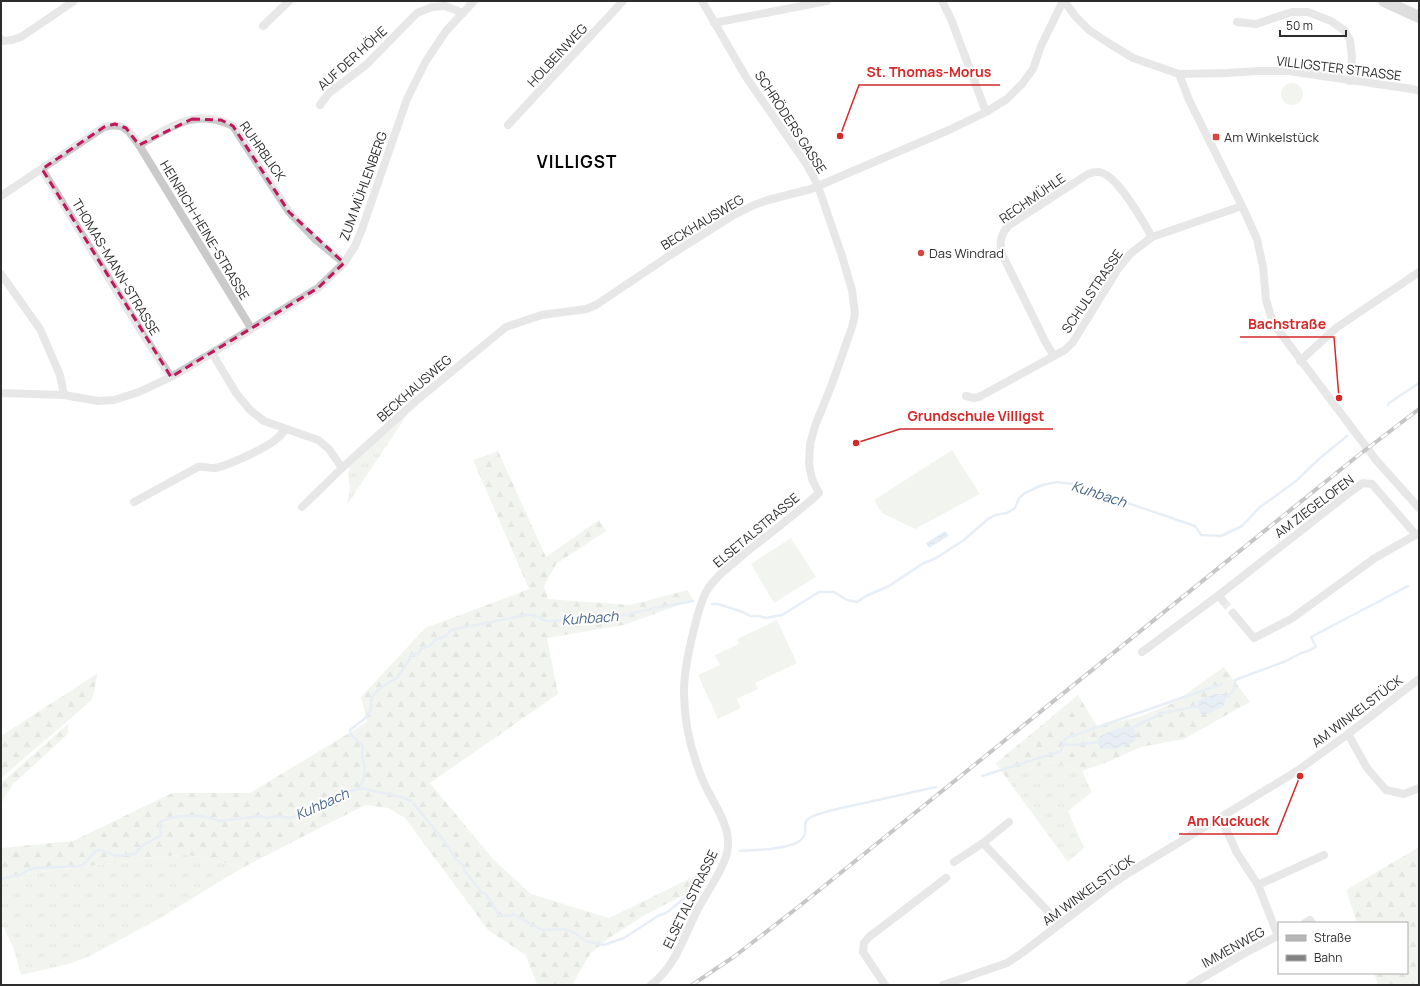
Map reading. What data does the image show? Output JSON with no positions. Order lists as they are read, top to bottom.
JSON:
{
  "streets": {
    "street": [
      "HOLBEINWEG",
      "AUF DER HÖHE",
      "VILLIGSTER STRASSE",
      "SCHRÖDERS GASSE",
      "RUHRBLICK",
      "ZUM MÜHLENBERG",
      "RECHMÜHLE",
      "BECKHAUSWEG",
      "HEINRICH-HEINE-STRASSE",
      "THOMAS-MANN-STRASSE",
      "SCHULSTRASSE",
      "AM ZIEGELOFEN",
      "ELSETALSTRASSE",
      "AM WINKELSTÜCK",
      "IMMENWEG"
    ]
  },
  "crossings": [
    ["AUF DER HÖHE", "ZUM MÜHLENBERG"],
    ["VILLIGSTER STRASSE", "BECKHAUSWEG"],
    ["SCHRÖDERS GASSE", "BECKHAUSWEG"],
    ["SCHRÖDERS GASSE", "ELSETALSTRASSE"],
    ["RUHRBLICK", "ZUM MÜHLENBERG"],
    ["RUHRBLICK", "HEINRICH-HEINE-STRASSE"],
    ["ZUM MÜHLENBERG", "HEINRICH-HEINE-STRASSE"],
    ["ZUM MÜHLENBERG", "THOMAS-MANN-STRASSE"],
    ["RECHMÜHLE", "SCHULSTRASSE"],
    ["AM WINKELSTÜCK", "IMMENWEG"]
  ],
  "districts": ["VILLIGST"],
  "water": ["Kuhbach"],
  "places": {
    "other": [
      "St. Thomas-Morus",
      "Das Windrad",
      "Bachstraße",
      "Grundschule Villigst",
      "Am Kuckuck"
    ],
    "transit": ["Am Winkelstück"]
  },
  "legend": ["Straße", "Bahn"],
  "scale_bar": "50 m"
}
